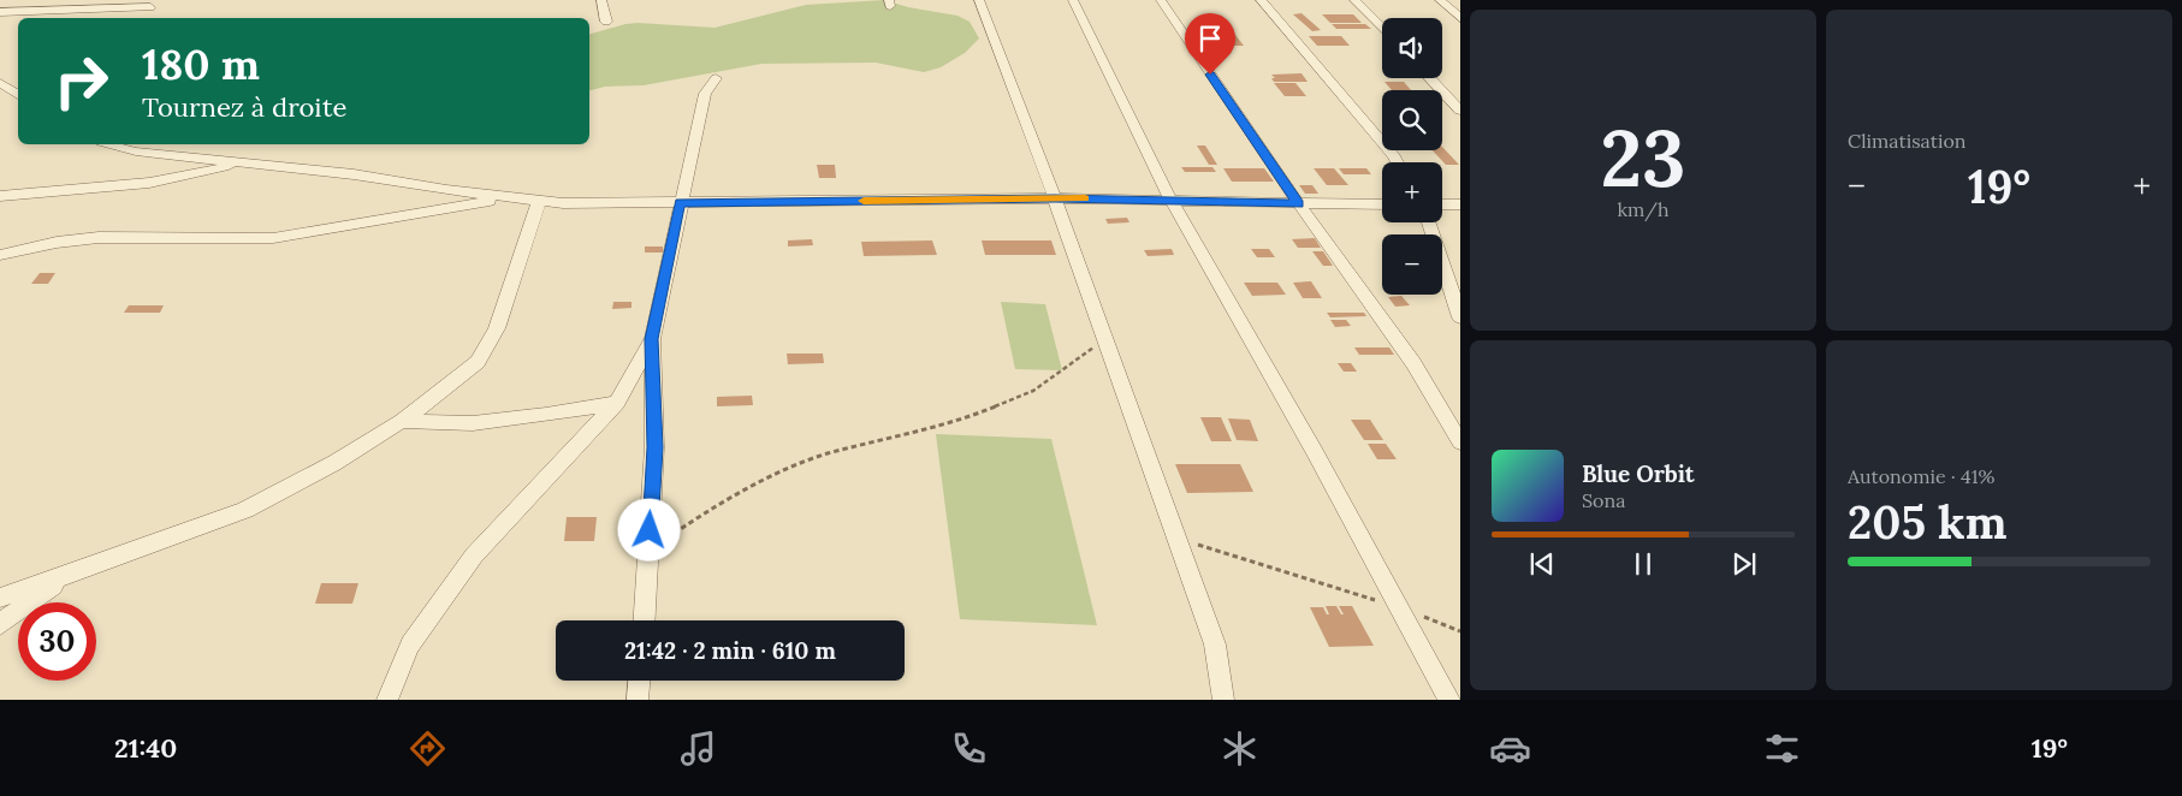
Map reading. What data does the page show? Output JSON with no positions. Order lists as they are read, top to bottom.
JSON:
{
  "page": {
    "tile": [
      ["23", "km/h"],
      "Climatisation",
      ["Autonomie · 41%", "205 km"]
    ],
    "map_buttons": ["+", "−"],
    "turn": ["180 m", "Tournez à droite"],
    "heat": ["−", "19°", "+"],
    "song": ["Blue Orbit", "Sona"],
    "limit": "30",
    "trip": "21:42 · 2 min · 610 m",
    "tabs": ["21:40", "19°"]
  }
}
